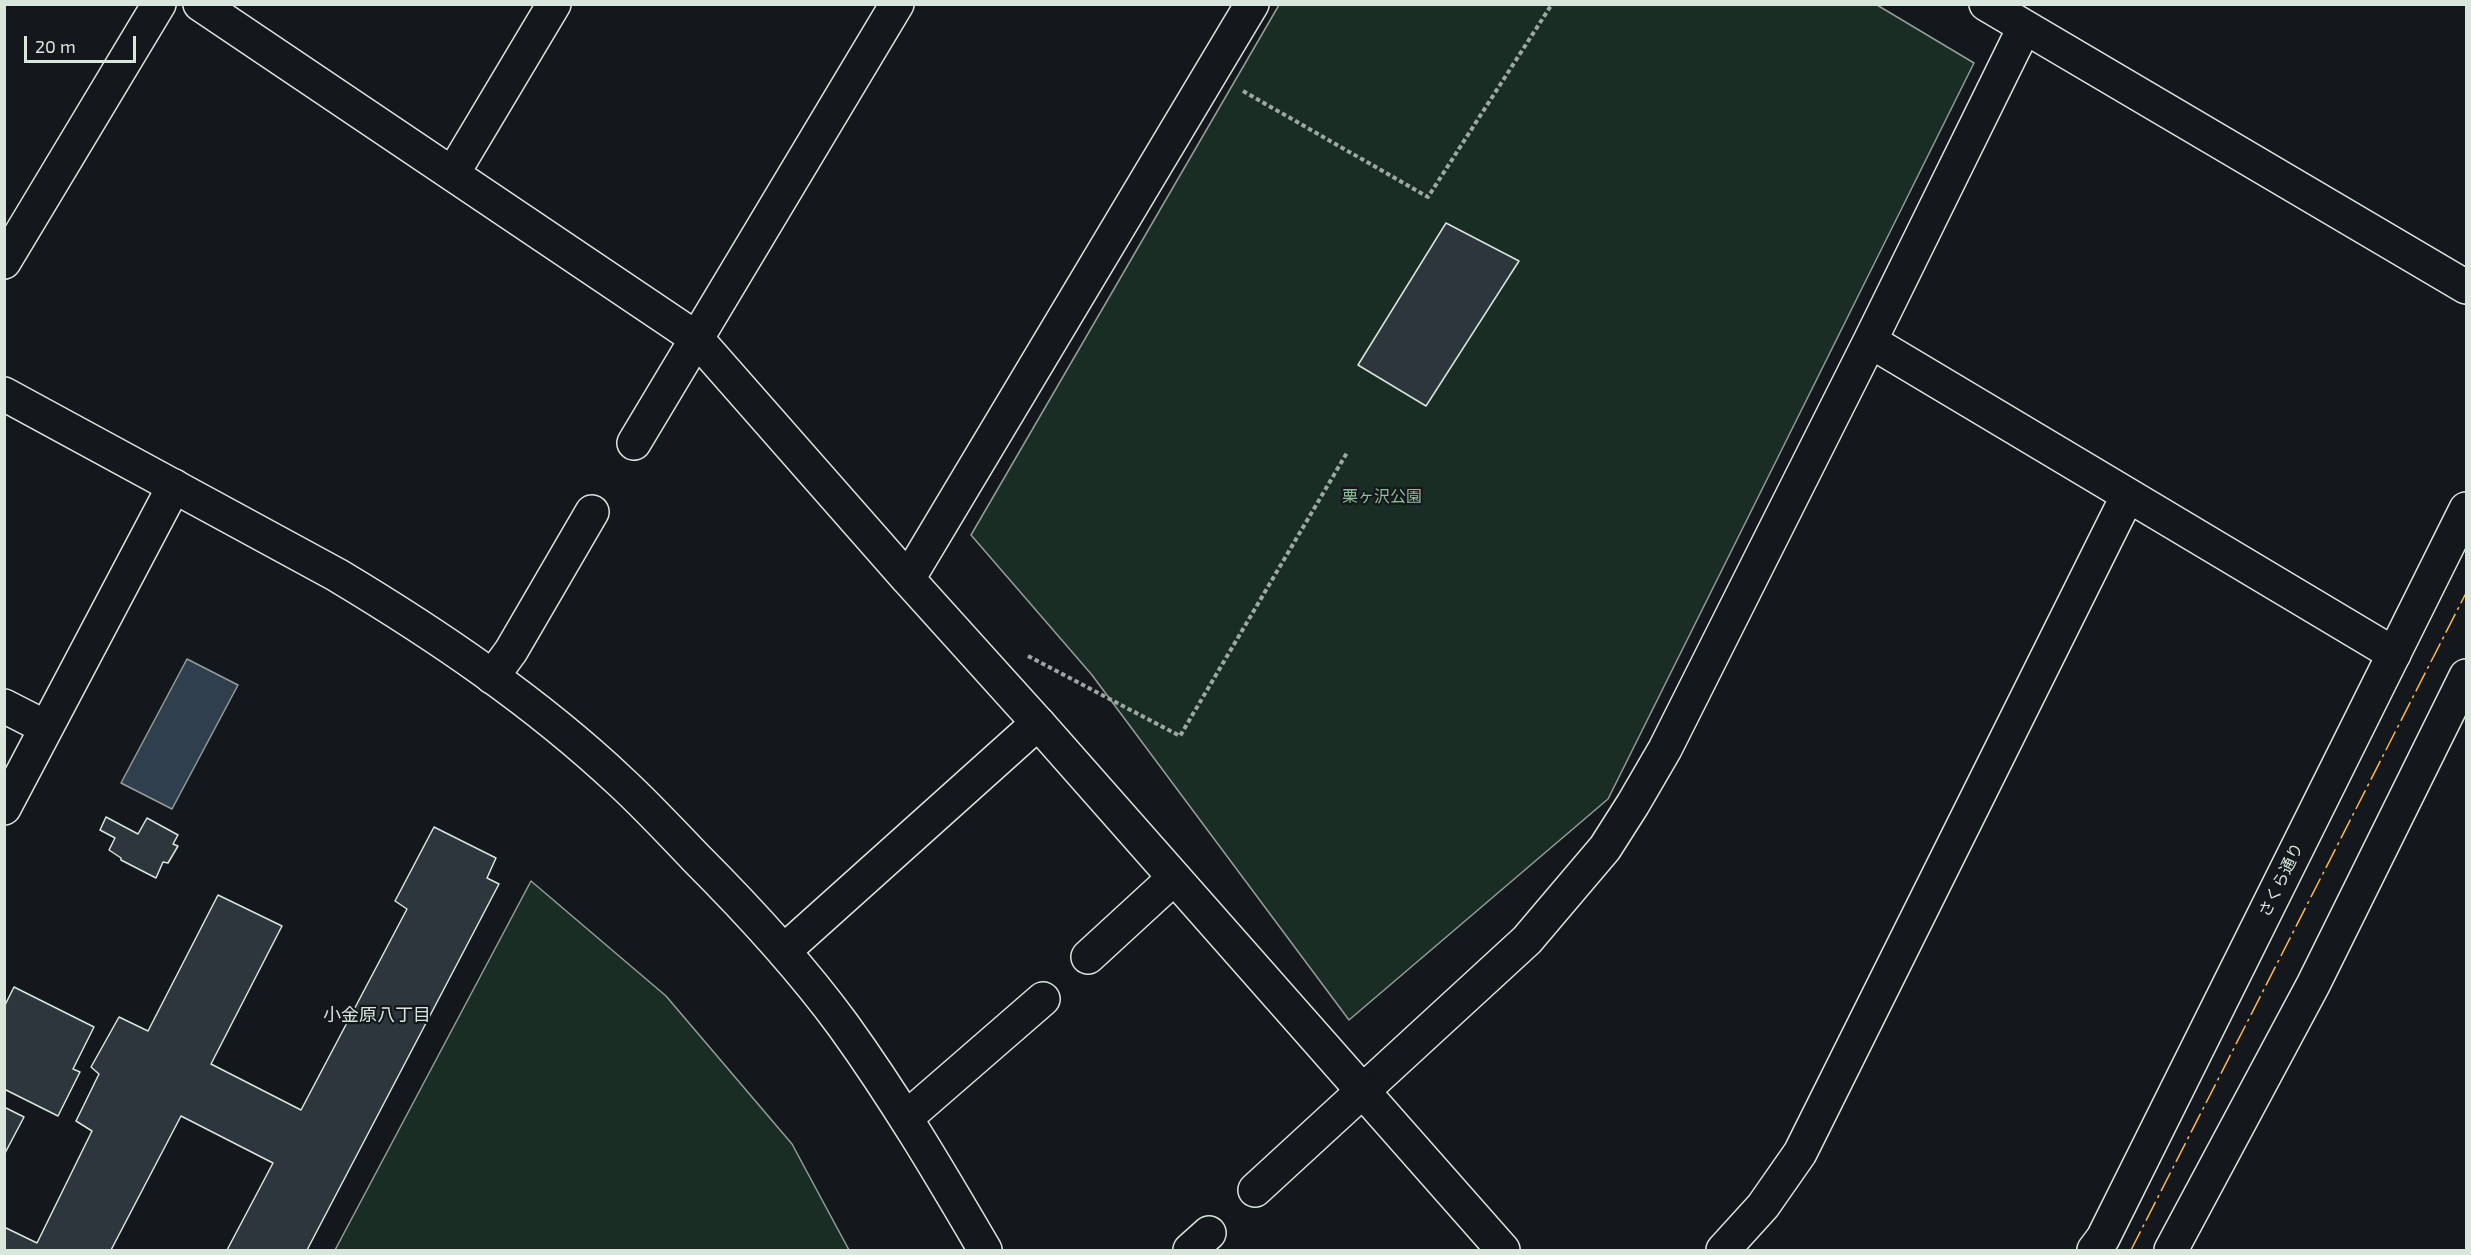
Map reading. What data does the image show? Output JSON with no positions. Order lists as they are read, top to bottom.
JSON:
{
  "streets": {
    "street": ["さくら通り"]
  },
  "districts": ["小金原八丁目"],
  "parks": ["栗ヶ沢公園"],
  "scale_bar": "20 m"
}
